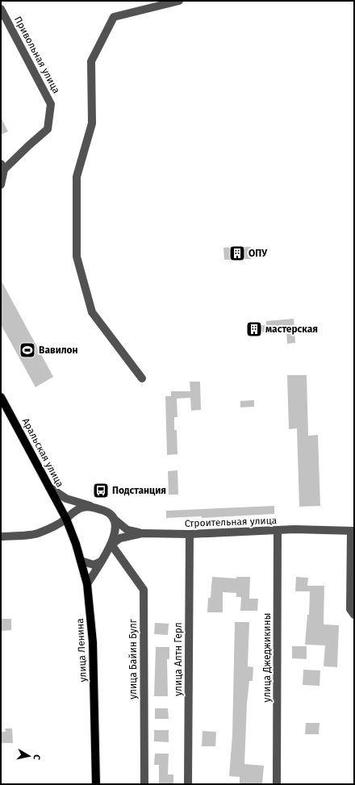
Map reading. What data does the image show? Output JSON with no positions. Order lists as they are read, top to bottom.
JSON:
{
  "streets": {
    "main road": ["Аральская улица", "улица Ленина"],
    "street": [
      "Привольная улица",
      "Строительная улица",
      "улица Джеджикины",
      "улица Байин Булг",
      "улица Алтн Герл"
    ]
  },
  "crossings": [
    ["Аральская улица", "Строительная улица"],
    ["Аральская улица", "улица Ленина"],
    ["Аральская улица", "улица Байин Булг"],
    ["Строительная улица", "улица Ленина"],
    ["Строительная улица", "улица Джеджикины"],
    ["Строительная улица", "улица Байин Булг"],
    ["Строительная улица", "улица Алтн Герл"],
    ["улица Ленина", "улица Байин Булг"]
  ],
  "places": {
    "building": ["ОПУ", "мастерская"],
    "sports": ["Вавилон"],
    "bus stop": ["Подстанция"]
  },
  "north": "right"
}
